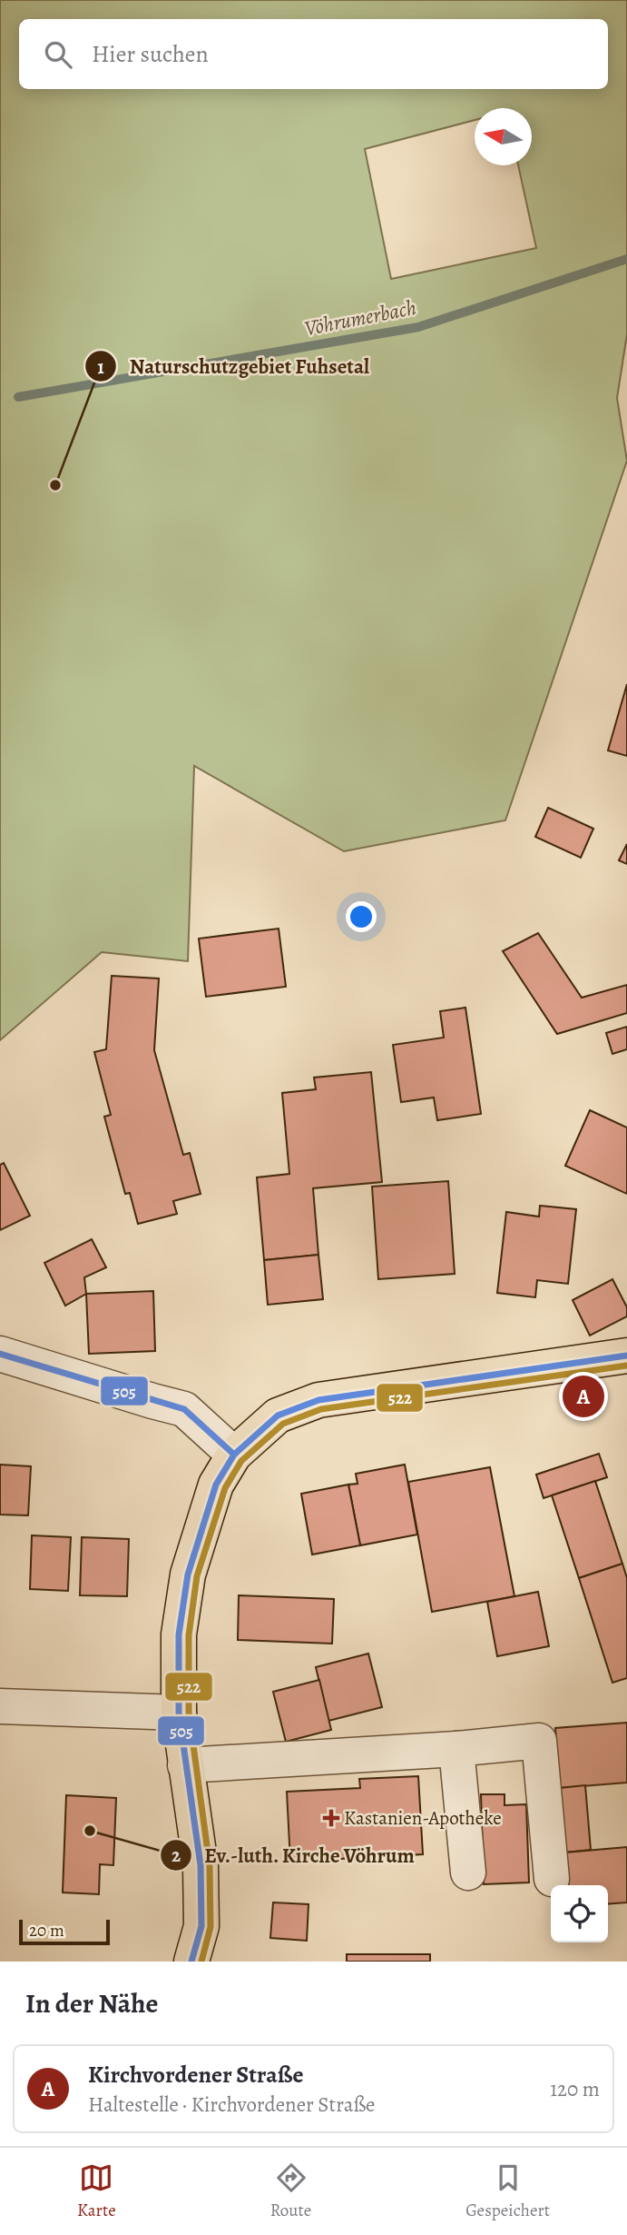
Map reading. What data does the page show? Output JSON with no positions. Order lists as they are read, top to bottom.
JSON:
{
  "water": ["Vöhrumerbach"],
  "places": {
    "other": ["Naturschutzgebiet Fuhsetal", "Ev.-luth. Kirche Vöhrum"],
    "health": ["Kastanien-Apotheke"]
  },
  "lines": ["transit line 505", "transit line 522"],
  "scale_bar": "20 m",
  "north": "left",
  "page": {
    "search": "Hier suchen",
    "pins": "A",
    "scale": "20 m",
    "heading": "In der Nähe",
    "list": [
      {
        "mark": "A",
        "name": "Kirchvordener Straße",
        "note": "Haltestelle · Kirchvordener Straße",
        "value": "120 m"
      }
    ],
    "nav": ["Karte", "Route", "Gespeichert"]
  }
}
